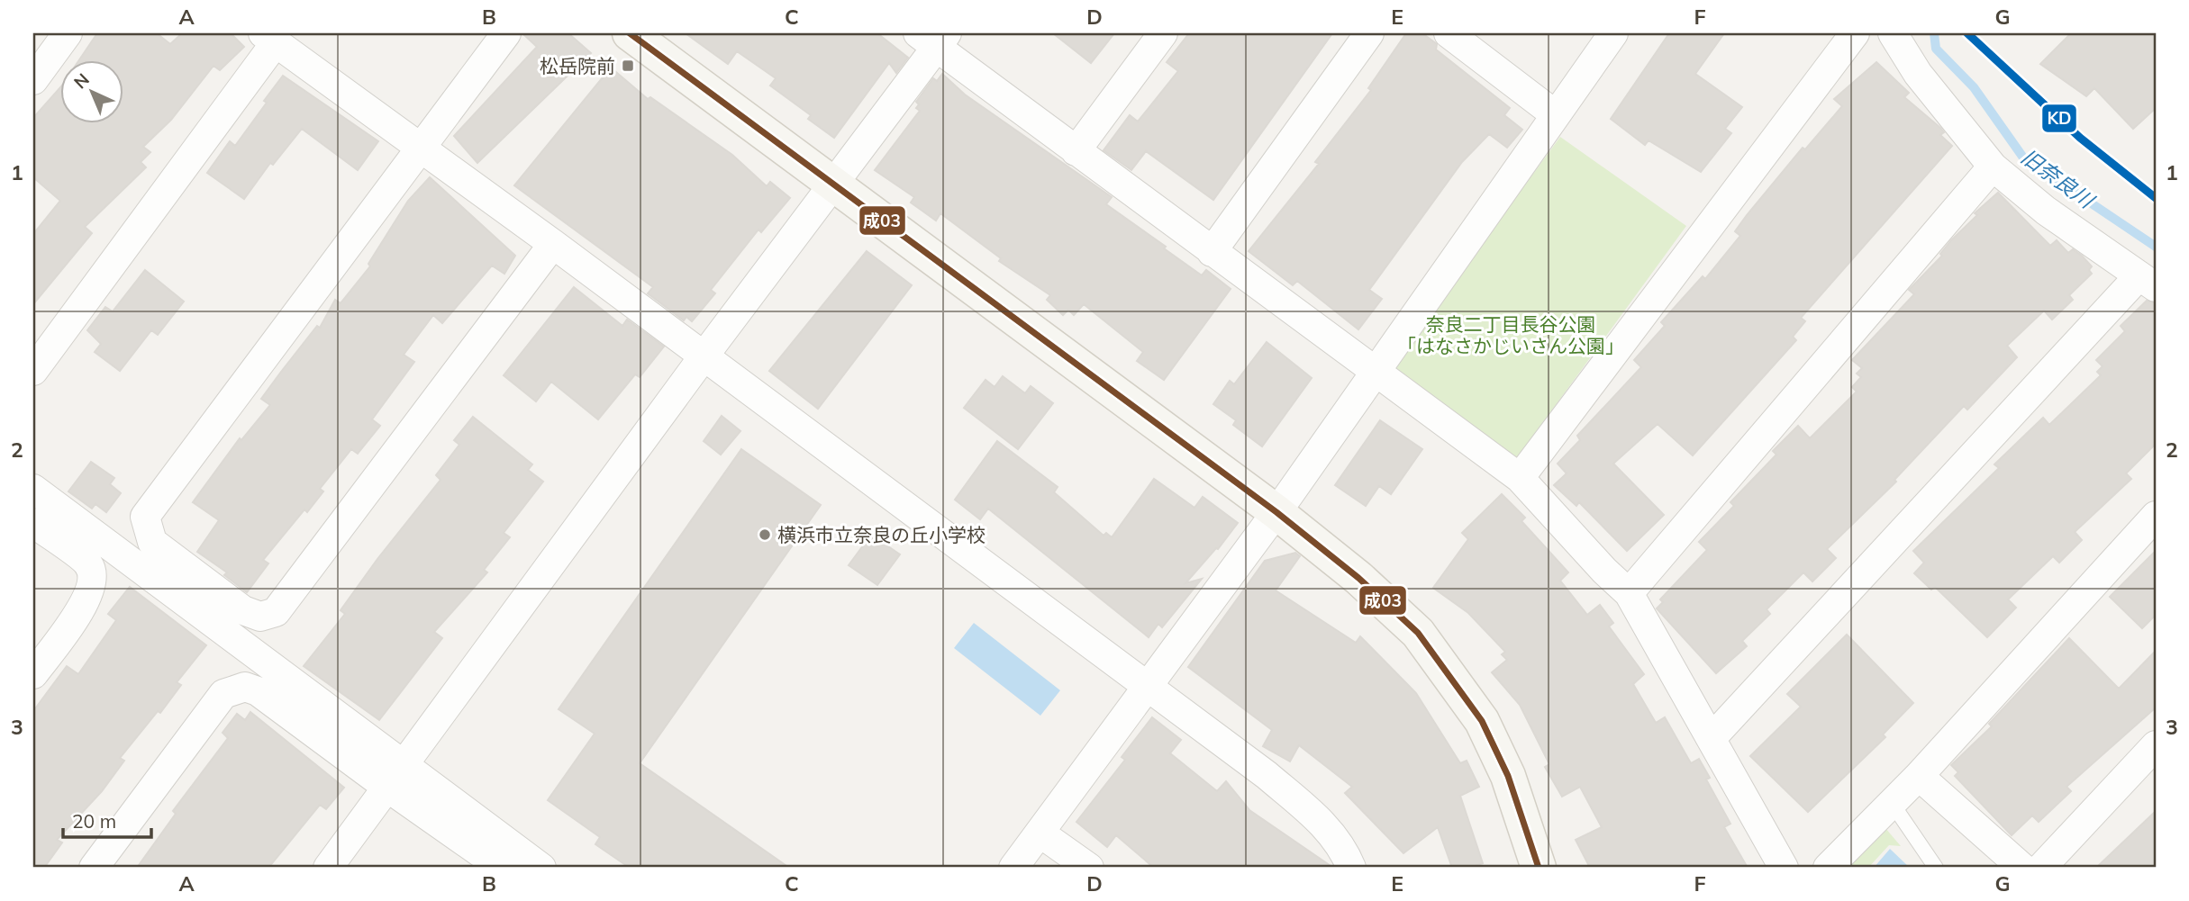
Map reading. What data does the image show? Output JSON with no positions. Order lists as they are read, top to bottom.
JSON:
{
  "water": ["旧奈良川"],
  "parks": ["奈良二丁目長谷公園 「はなさかじいさん公園」"],
  "places": {
    "transit": ["松岳院前"],
    "other": ["横浜市立奈良の丘小学校"]
  },
  "lines": ["transit line KD", "transit line 成03"],
  "scale_bar": "20 m",
  "north": "top left",
  "grid": {
    "columns": [
      "A",
      "B",
      "C",
      "D",
      "E",
      "F",
      "G"
    ],
    "rows": ["1", "2", "3"]
  }
}
